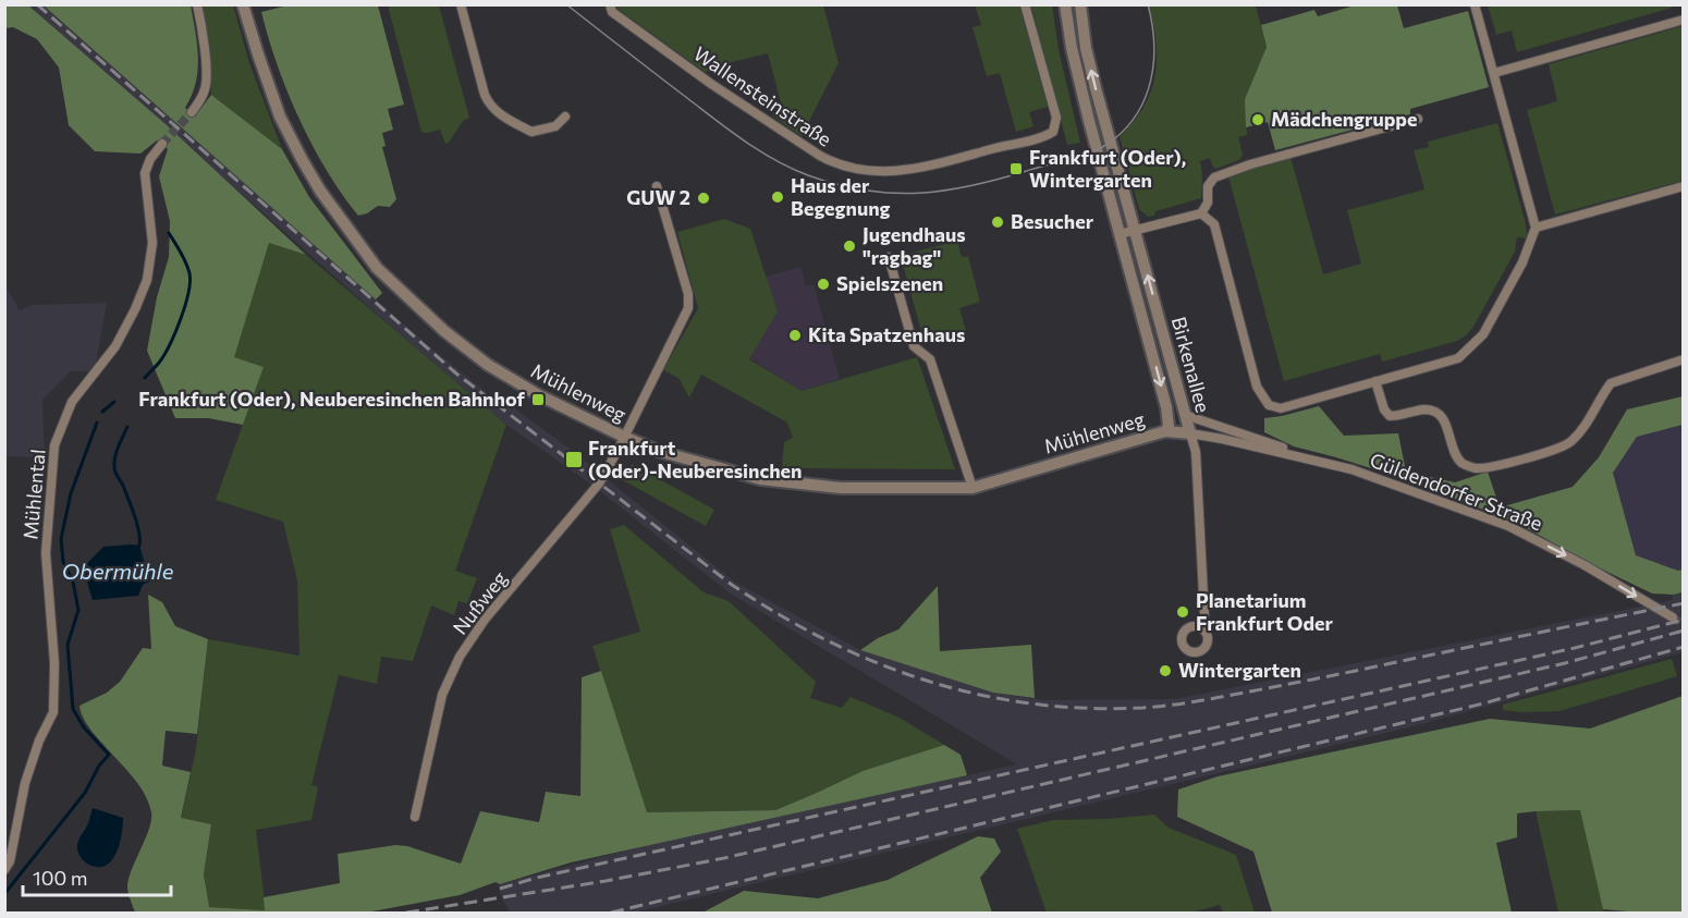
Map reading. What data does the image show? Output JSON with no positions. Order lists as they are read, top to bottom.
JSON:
{
  "streets": {
    "street": [
      "Wallensteinstraße",
      "Birkenallee",
      "Mühlenweg",
      "Güldendorfer Straße",
      "Mühlental",
      "Nußweg"
    ]
  },
  "crossings": [
    ["Birkenallee", "Mühlenweg"],
    ["Birkenallee", "Güldendorfer Straße"],
    ["Mühlenweg", "Nußweg"]
  ],
  "one_way": ["Güldendorfer Straße"],
  "water": ["Obermühle"],
  "places": {
    "other": [
      "Mädchengruppe",
      "Haus der Begegnung",
      "GUW 2",
      "Besucher",
      "Jugendhaus \"ragbag\"",
      "Spielszenen",
      "Kita Spatzenhaus",
      "Planetarium Frankfurt Oder",
      "Wintergarten"
    ],
    "transit": ["Frankfurt (Oder), Wintergarten", "Frankfurt (Oder), Neuberesinchen Bahnhof", "Frankfurt (Oder)-Neuberesinchen"]
  },
  "scale_bar": "100 m"
}
